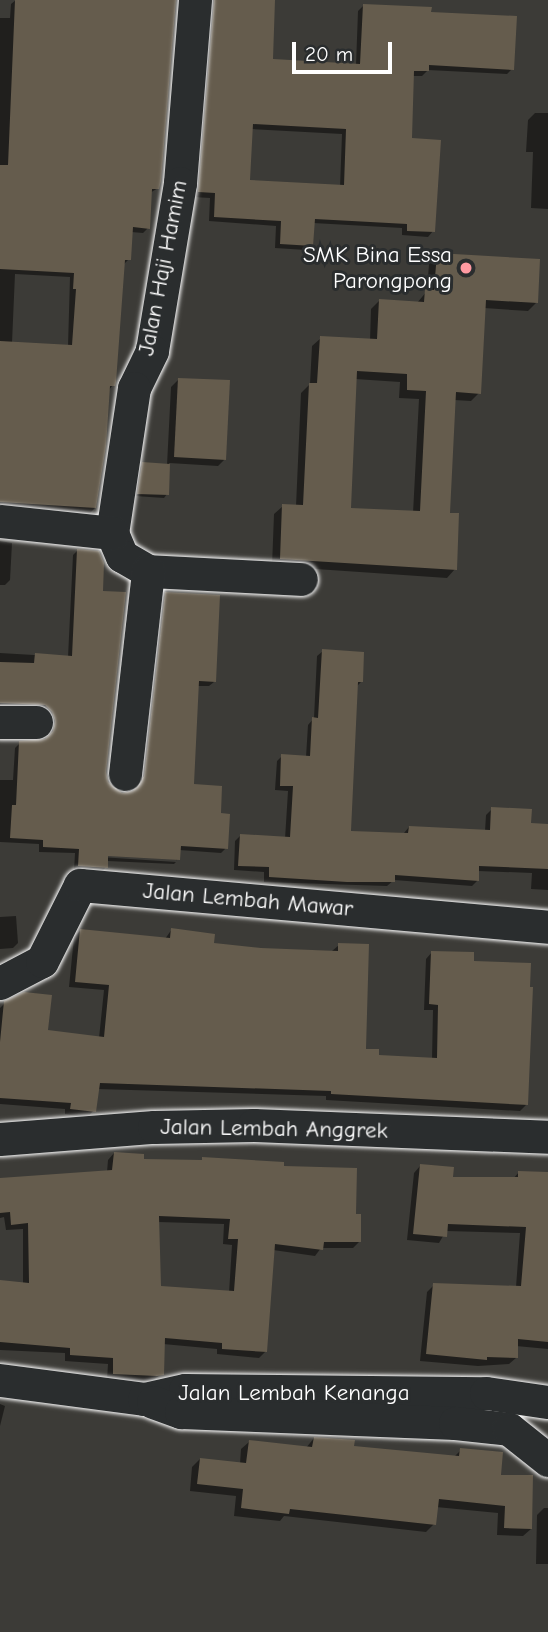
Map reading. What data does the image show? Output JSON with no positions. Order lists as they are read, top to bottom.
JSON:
{
  "streets": {
    "street": [
      "Jalan Haji Hamim",
      "Jalan Lembah Mawar",
      "Jalan Lembah Anggrek",
      "Jalan Lembah Kenanga"
    ]
  },
  "places": ["SMK Bina Essa Parongpong"],
  "scale_bar": "20 m"
}
